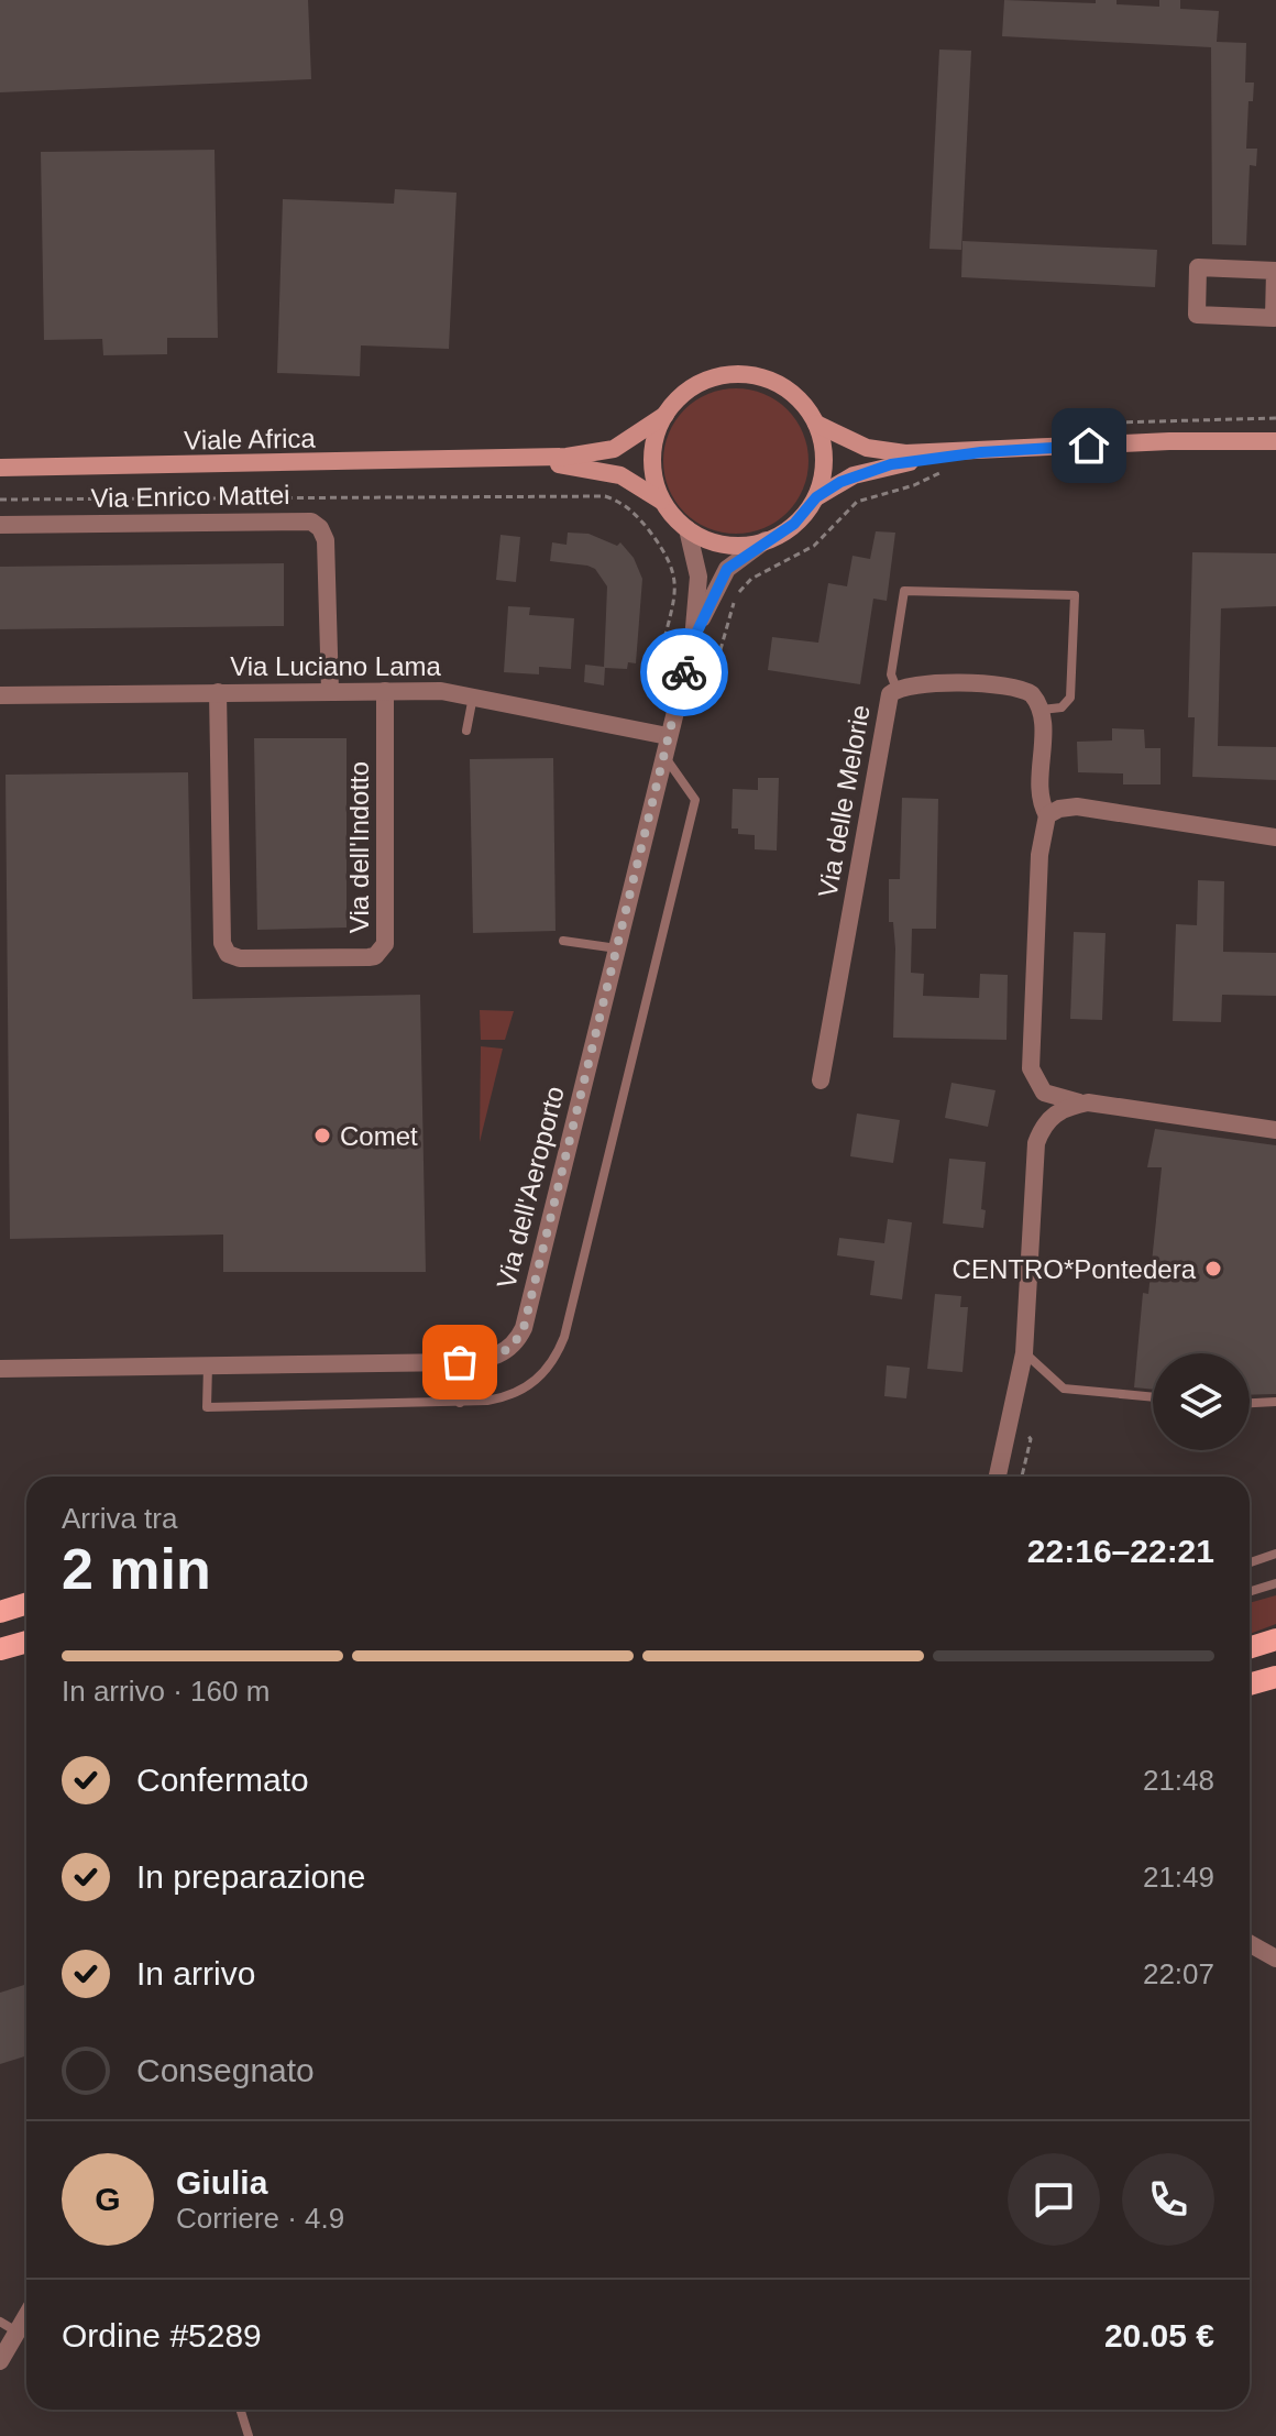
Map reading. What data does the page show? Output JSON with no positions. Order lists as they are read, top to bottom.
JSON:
{
  "streets": {
    "street": [
      "Viale Africa",
      "Via Enrico Mattei",
      "Via Luciano Lama",
      "Via delle Melorie",
      "Via dell'Indotto",
      "Via dell'Aeroporto"
    ]
  },
  "crossings": [
    ["Viale Africa", "Via dell'Aeroporto"],
    ["Via Enrico Mattei", "Via Luciano Lama"],
    ["Via Luciano Lama", "Via dell'Indotto"],
    ["Via Luciano Lama", "Via dell'Aeroporto"]
  ],
  "places": ["Comet", "CENTRO*Pontedera"],
  "page": {
    "heading": ["2 min", "Arriva tra", "22:16–22:21"],
    "panel": [
      "Giulia",
      "Corriere · 4.9",
      "Ordine #5289",
      "20.05 €"
    ],
    "bar": "In arrivo · 160 m",
    "list": [
      ["Confermato", "21:48"],
      ["In preparazione", "21:49"],
      ["In arrivo", "22:07"],
      "Consegnato"
    ],
    "round": "G"
  }
}
